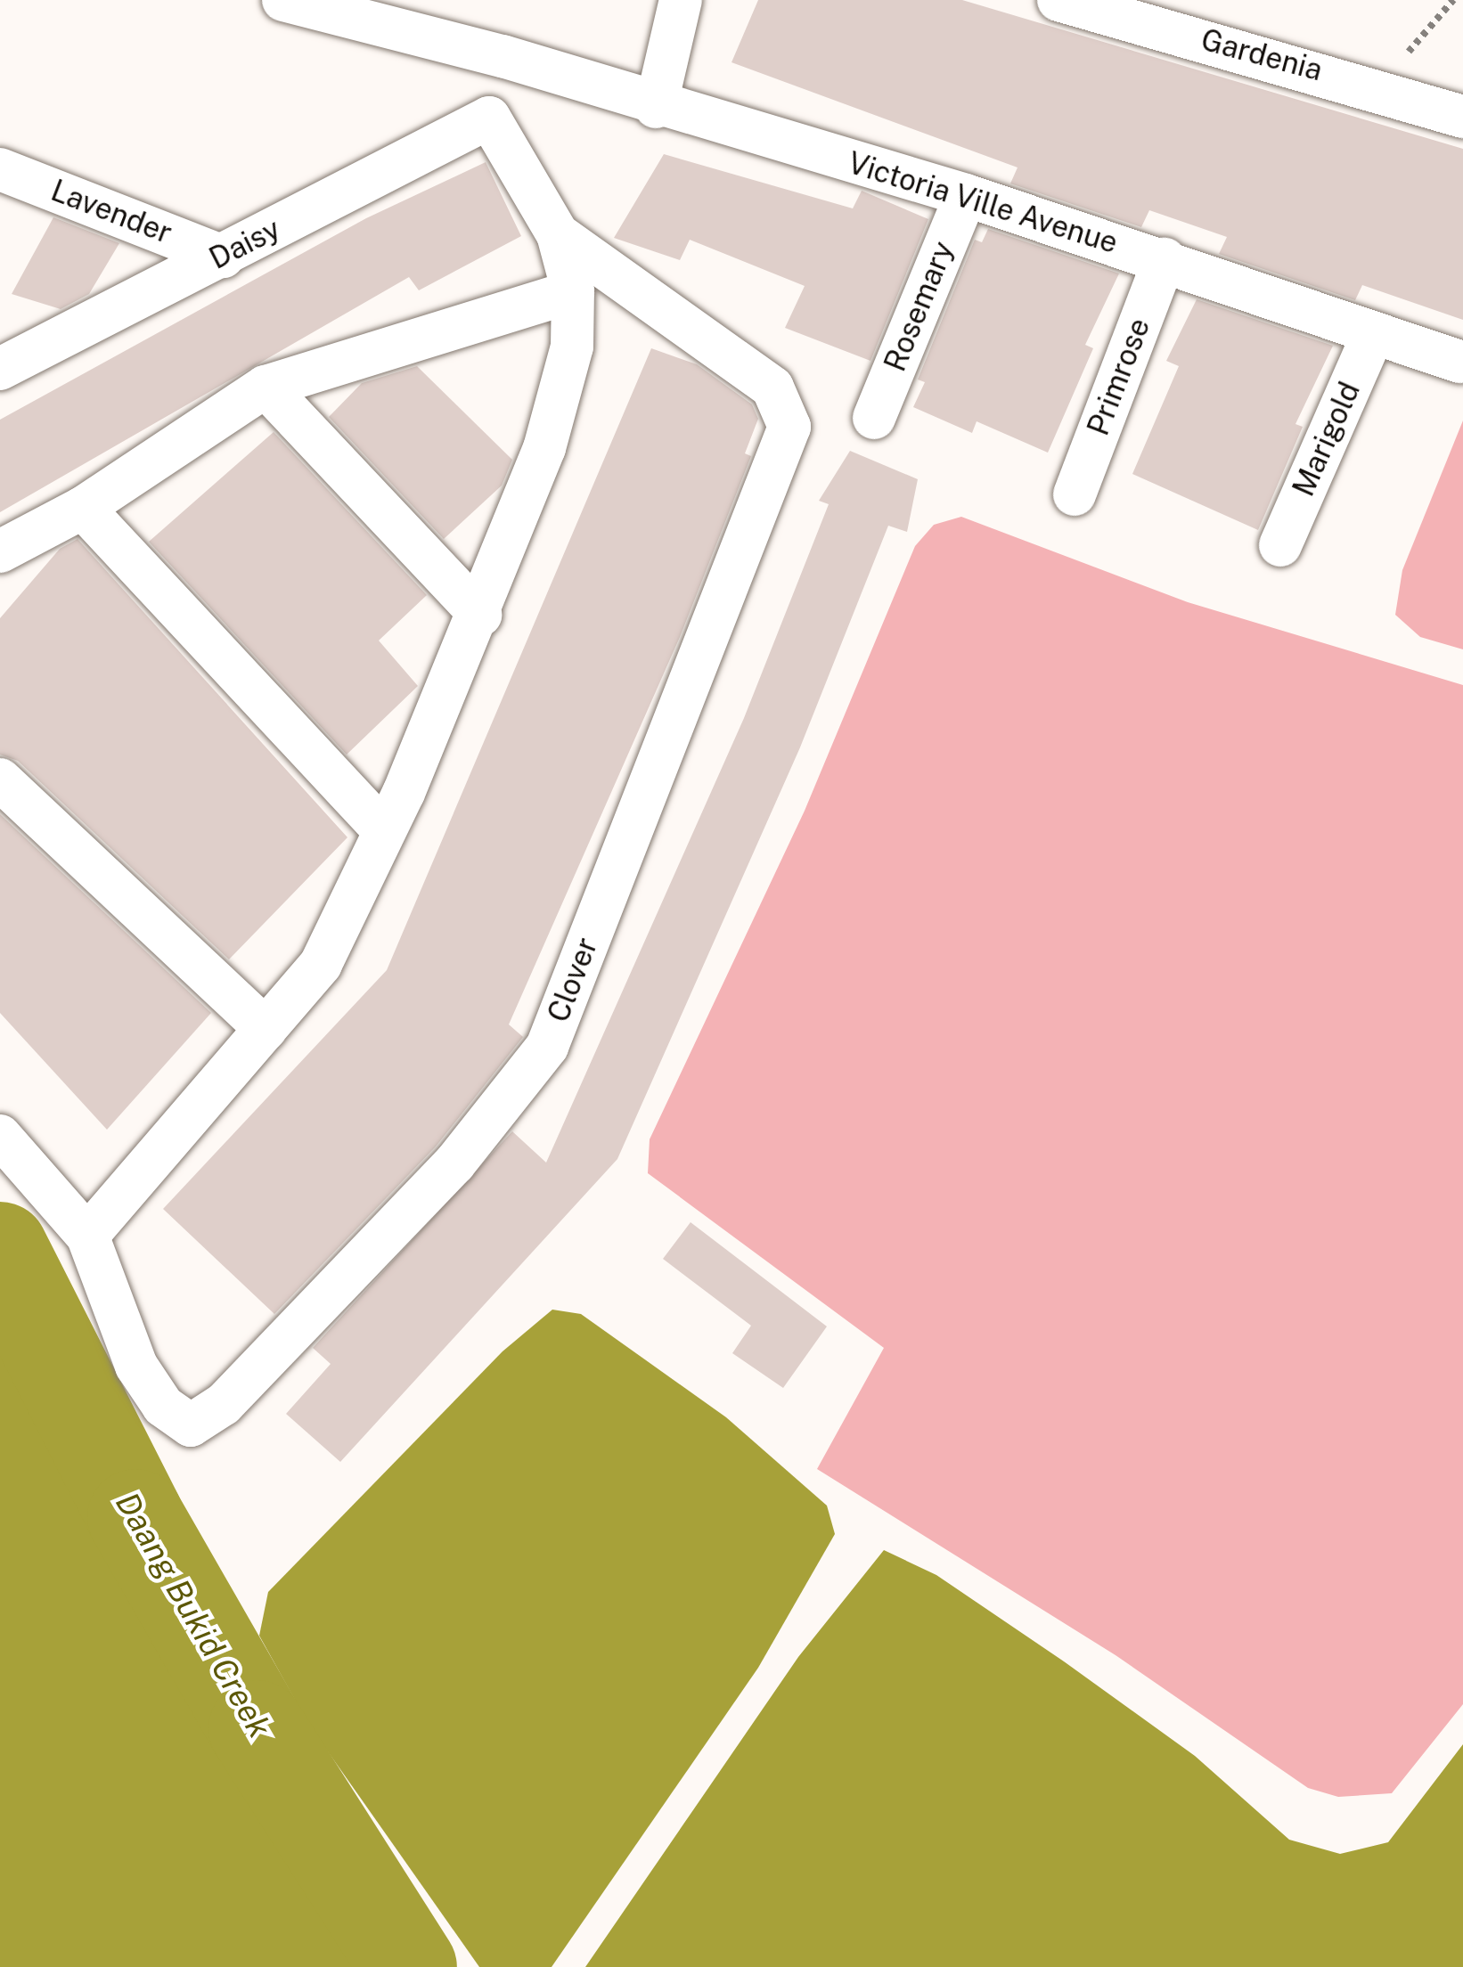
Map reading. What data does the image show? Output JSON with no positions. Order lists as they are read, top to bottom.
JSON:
{
  "streets": {
    "street": [
      "Gardenia",
      "Victoria Ville Avenue",
      "Lavender",
      "Daisy",
      "Rosemary",
      "Primrose",
      "Marigold",
      "Clover"
    ]
  },
  "crossings": [
    ["Victoria Ville Avenue", "Rosemary"],
    ["Victoria Ville Avenue", "Primrose"],
    ["Victoria Ville Avenue", "Marigold"],
    ["Lavender", "Daisy"]
  ],
  "water": ["Daang Bukid Creek"]
}
